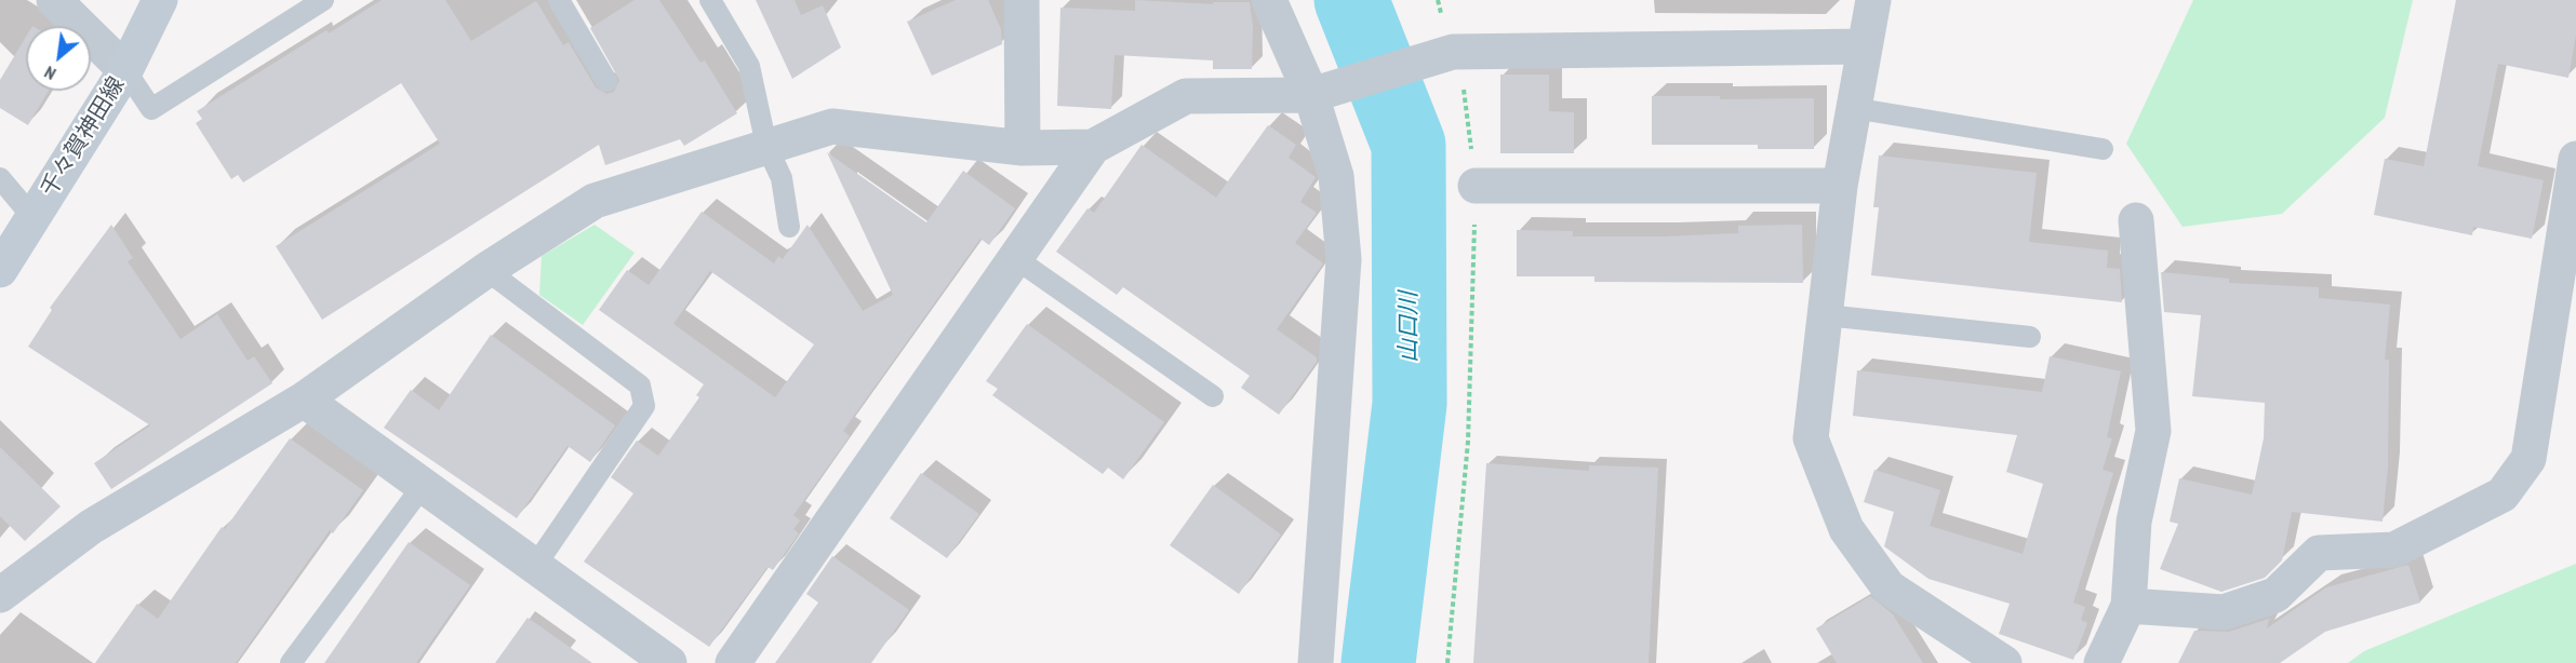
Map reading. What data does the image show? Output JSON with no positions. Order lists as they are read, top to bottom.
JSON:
{
  "streets": {
    "main road": ["千々賀神田線"]
  },
  "water": ["山口川"],
  "north": "bottom left"
}
